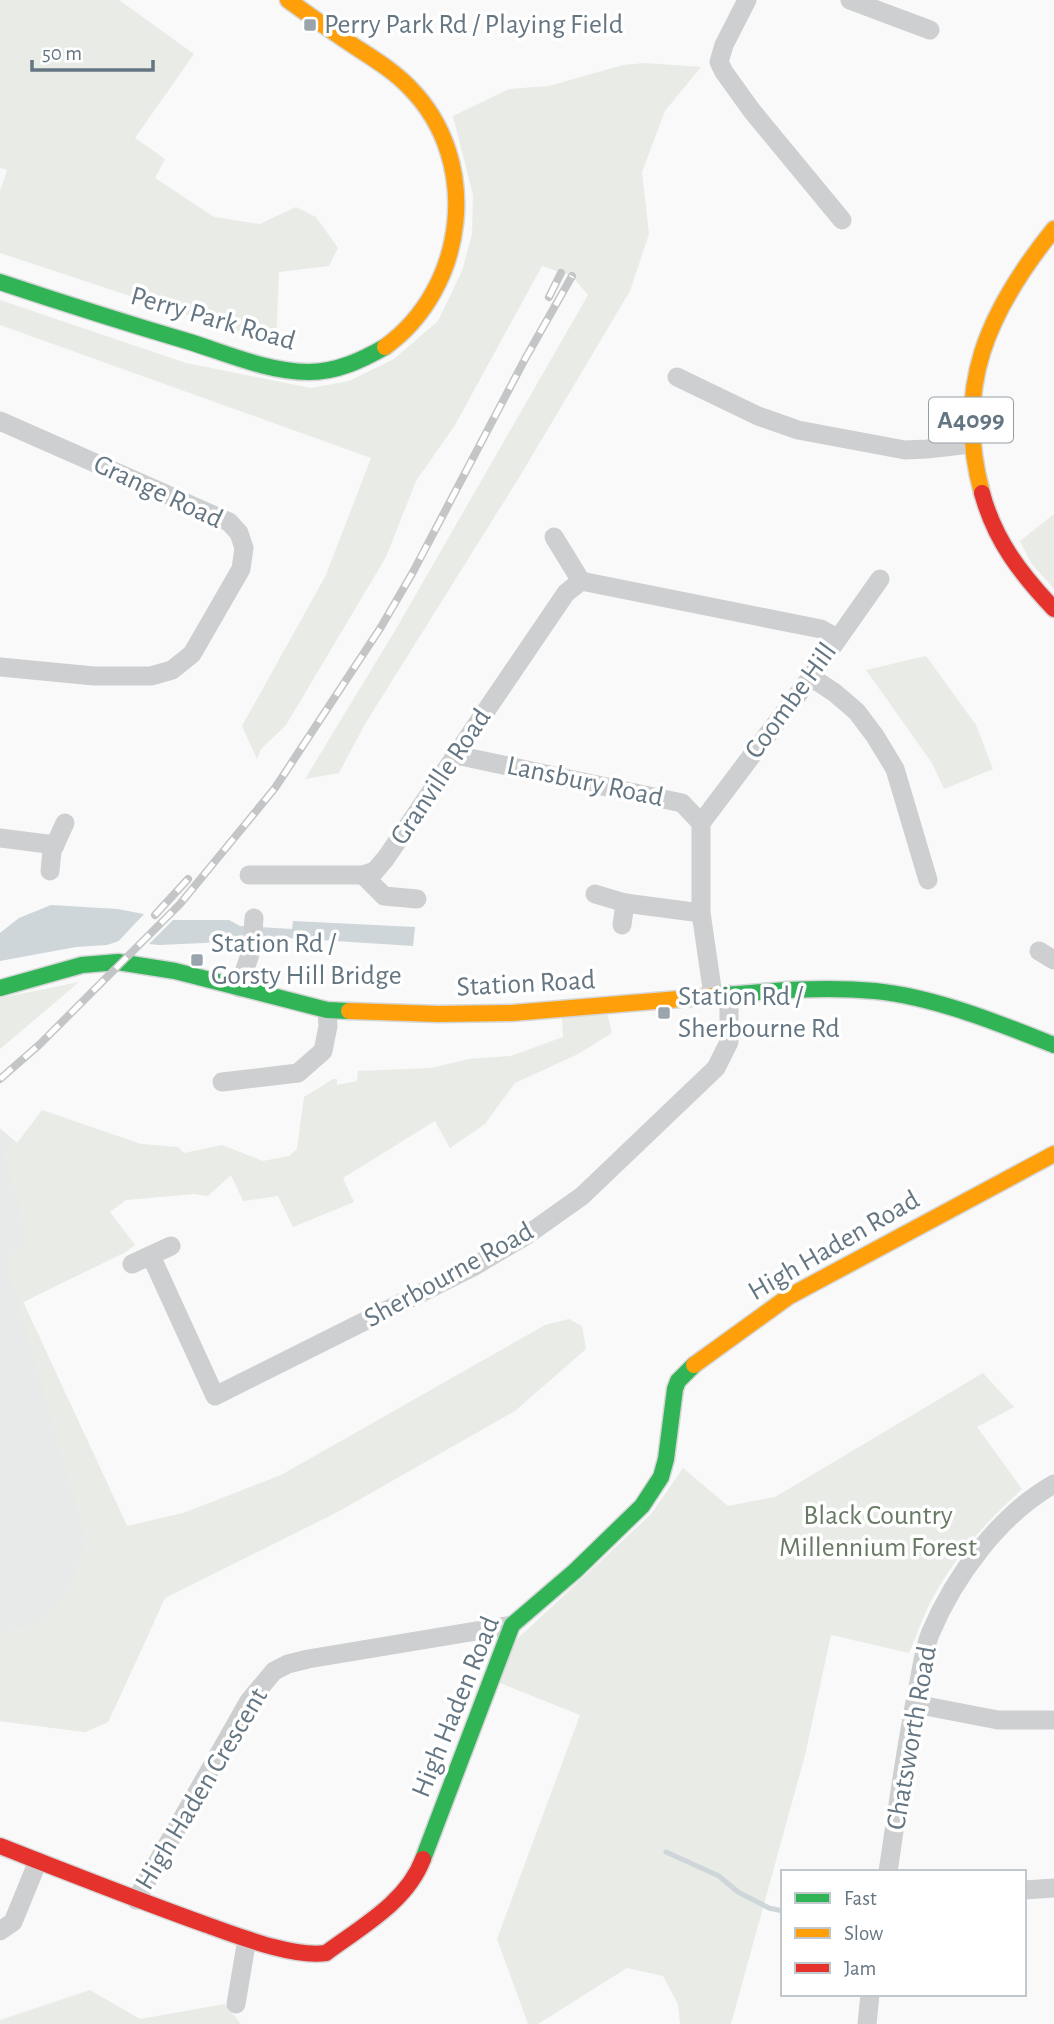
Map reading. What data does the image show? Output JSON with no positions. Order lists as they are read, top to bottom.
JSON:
{
  "streets": {
    "street": [
      "Perry Park Road",
      "A4099",
      "Grange Road",
      "Coombe Hill",
      "Granville Road",
      "Lansbury Road",
      "Station Road",
      "High Haden Road",
      "Sherbourne Road",
      "Chatsworth Road",
      "High Haden Crescent"
    ]
  },
  "crossings": [
    ["Coombe Hill", "Lansbury Road"],
    ["Granville Road", "Lansbury Road"],
    ["Station Road", "Sherbourne Road"],
    ["High Haden Road", "High Haden Crescent"]
  ],
  "parks": ["Black Country Millennium Forest"],
  "places": {
    "transit": ["Perry Park Rd / Playing Field", "Station Rd / Gorsty Hill Bridge", "Station Rd / Sherbourne Rd"]
  },
  "legend": ["Fast", "Slow", "Jam"],
  "scale_bar": "50 m"
}
